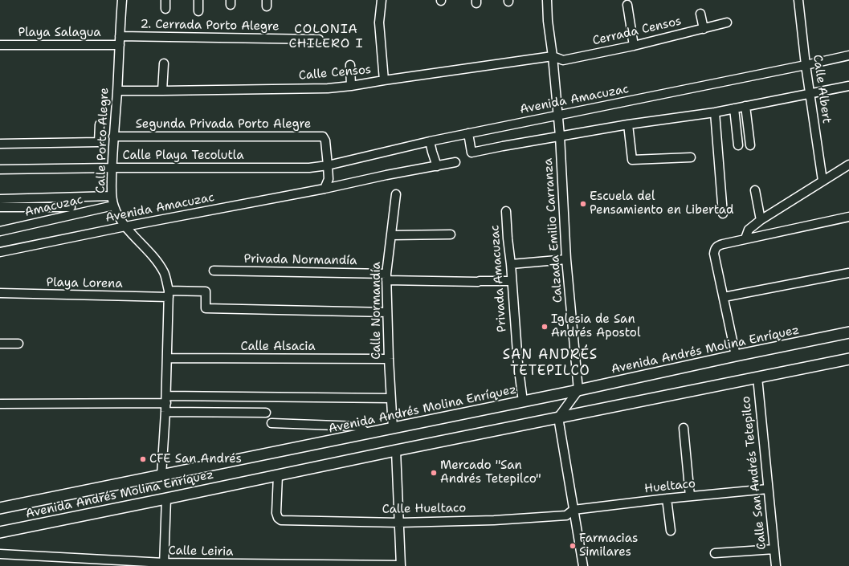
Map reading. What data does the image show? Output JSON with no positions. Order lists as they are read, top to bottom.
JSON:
{
  "streets": {
    "main road": ["Avenida Andrés Molina Enríquez"],
    "street": [
      "2. Cerrada Porto Alegre",
      "Cerrada Censos",
      "Playa Salagua",
      "Calle Censos",
      "Calle Albert",
      "Avenida Amacuzac",
      "Segunda Privada Porto Alegre",
      "Calle Porto Alegre",
      "Calle Playa Tecolutla",
      "Amacuzac",
      "Calzada Emilio Carranza",
      "Privada Normandía",
      "Privada Amacuzac",
      "Playa Lorena",
      "Calle Normandía",
      "Calle Alsacia",
      "Calle San Andrés Tetepilco",
      "Hueltaco",
      "Calle Hueltaco",
      "Calle Leiria"
    ]
  },
  "crossings": [
    ["2. Cerrada Porto Alegre", "Calle Porto Alegre"],
    ["Cerrada Censos", "Calle Censos"],
    ["Cerrada Censos", "Calzada Emilio Carranza"],
    ["Playa Salagua", "Calle Porto Alegre"],
    ["Calle Censos", "Calle Porto Alegre"],
    ["Calle Censos", "Calzada Emilio Carranza"],
    ["Calle Albert", "Avenida Amacuzac"],
    ["Avenida Amacuzac", "Segunda Privada Porto Alegre"],
    ["Avenida Amacuzac", "Calle Porto Alegre"],
    ["Avenida Amacuzac", "Calle Playa Tecolutla"],
    ["Avenida Amacuzac", "Calzada Emilio Carranza"],
    ["Segunda Privada Porto Alegre", "Calle Porto Alegre"],
    ["Segunda Privada Porto Alegre", "Calle Playa Tecolutla"],
    ["Calle Porto Alegre", "Calle Playa Tecolutla"],
    ["Calle Porto Alegre", "Amacuzac"],
    ["Calle Porto Alegre", "Playa Lorena"],
    ["Calle Porto Alegre", "Calle Alsacia"],
    ["Calle Porto Alegre", "Avenida Andrés Molina Enríquez"],
    ["Calzada Emilio Carranza", "Avenida Andrés Molina Enríquez"],
    ["Privada Normandía", "Privada Amacuzac"],
    ["Privada Normandía", "Calle Normandía"],
    ["Privada Amacuzac", "Avenida Andrés Molina Enríquez"],
    ["Playa Lorena", "Calle Normandía"],
    ["Calle Normandía", "Calle Alsacia"],
    ["Calle Normandía", "Avenida Andrés Molina Enríquez"],
    ["Avenida Andrés Molina Enríquez", "Calle San Andrés Tetepilco"],
    ["Avenida Andrés Molina Enríquez", "Calle Hueltaco"],
    ["Calle San Andrés Tetepilco", "Hueltaco"],
    ["Hueltaco", "Calle Hueltaco"]
  ],
  "districts": ["COLONIA CHILERO I", "SAN ANDRÉS TETEPILCO"],
  "places": [
    "Escuela del Pensamiento en Libertad",
    "Iglesia de San Andrés Apostol",
    "CFE San Andrés",
    "Mercado \"San Andrés Tetepilco\"",
    "Farmacias Similares"
  ]
}
